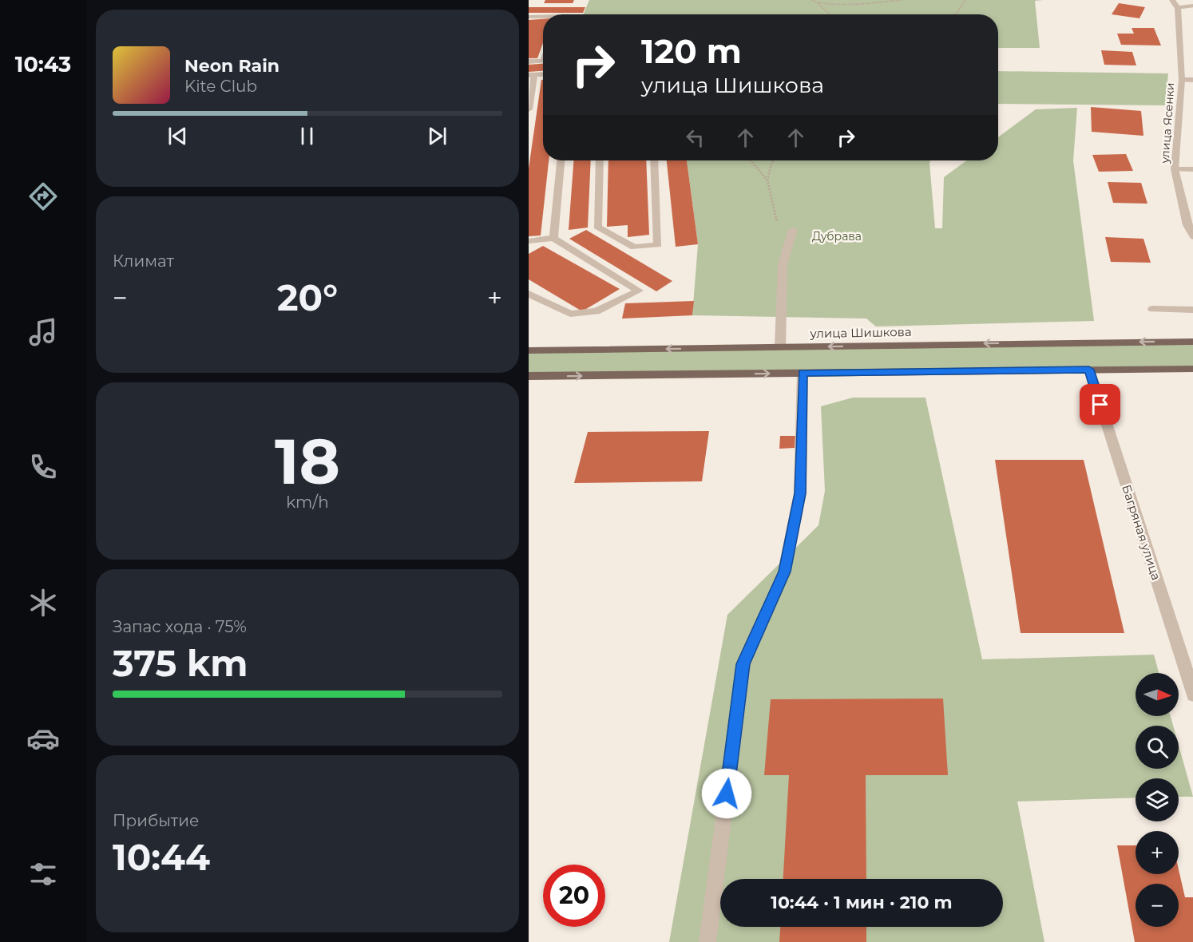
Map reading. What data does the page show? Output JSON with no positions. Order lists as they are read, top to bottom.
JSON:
{
  "streets": {
    "main road": ["улица Шишкова"],
    "street": ["улица Ясенки", "Багряная улица"]
  },
  "parks": ["Дубрава"],
  "north": "right",
  "page": {
    "tabs": "10:43",
    "turn": ["120 m", "улица Шишкова"],
    "song": ["Neon Rain", "Kite Club"],
    "tile": [
      "Климат",
      ["18", "km/h"],
      ["Запас хода · 75%", "375 km"],
      ["Прибытие", "10:44"]
    ],
    "heat": ["−", "20°", "+"],
    "map_buttons": ["+", "−"],
    "limit": "20",
    "trip": "10:44 · 1 мин · 210 m"
  }
}
